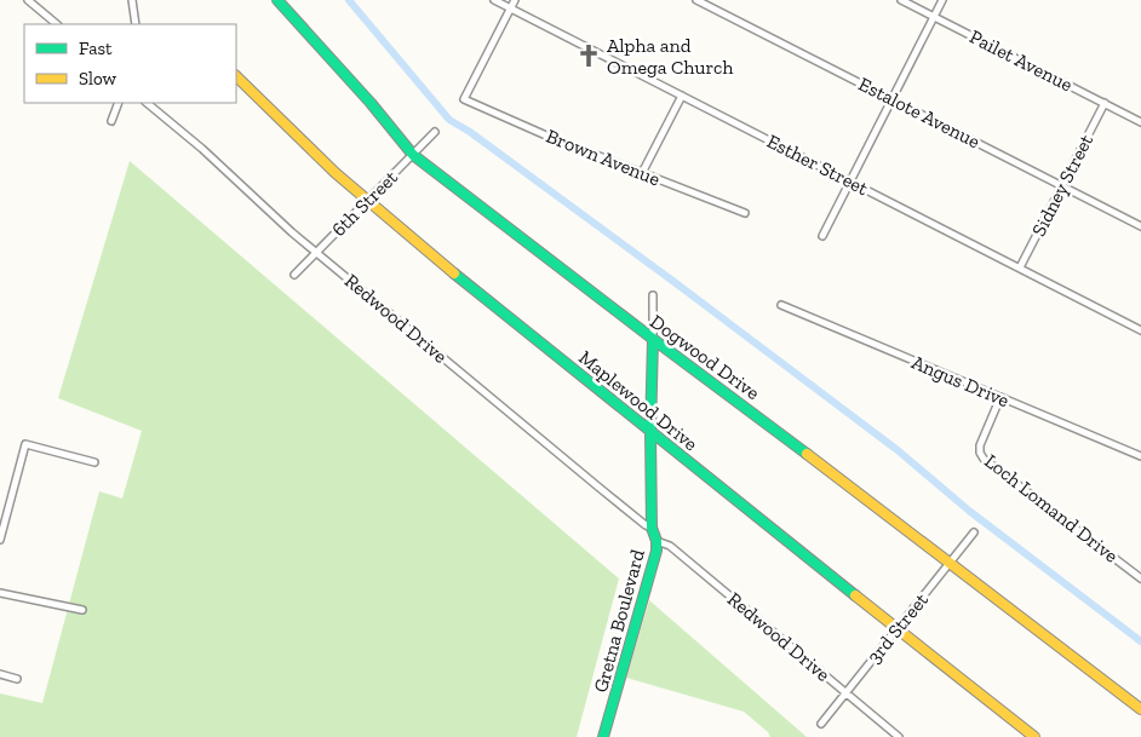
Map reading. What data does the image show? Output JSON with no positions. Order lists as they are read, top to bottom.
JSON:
{
  "streets": {
    "street": [
      "Pailet Avenue",
      "Estalote Avenue",
      "Brown Avenue",
      "Esther Street",
      "Sidney Street",
      "6th Street",
      "Redwood Drive",
      "Dogwood Drive",
      "Angus Drive",
      "Maplewood Drive",
      "Loch Lomand Drive",
      "Gretna Boulevard",
      "3rd Street"
    ]
  },
  "crossings": [
    ["Pailet Avenue", "Sidney Street"],
    ["Estalote Avenue", "Sidney Street"],
    ["Brown Avenue", "Esther Street"],
    ["Esther Street", "Sidney Street"],
    ["6th Street", "Redwood Drive"],
    ["6th Street", "Dogwood Drive"],
    ["6th Street", "Maplewood Drive"],
    ["Redwood Drive", "Gretna Boulevard"],
    ["Redwood Drive", "3rd Street"],
    ["Dogwood Drive", "Gretna Boulevard"],
    ["Dogwood Drive", "3rd Street"],
    ["Angus Drive", "Loch Lomand Drive"],
    ["Maplewood Drive", "Gretna Boulevard"],
    ["Maplewood Drive", "3rd Street"]
  ],
  "places": {
    "church": ["Alpha and Omega Church"]
  },
  "legend": ["Fast", "Slow"]
}
